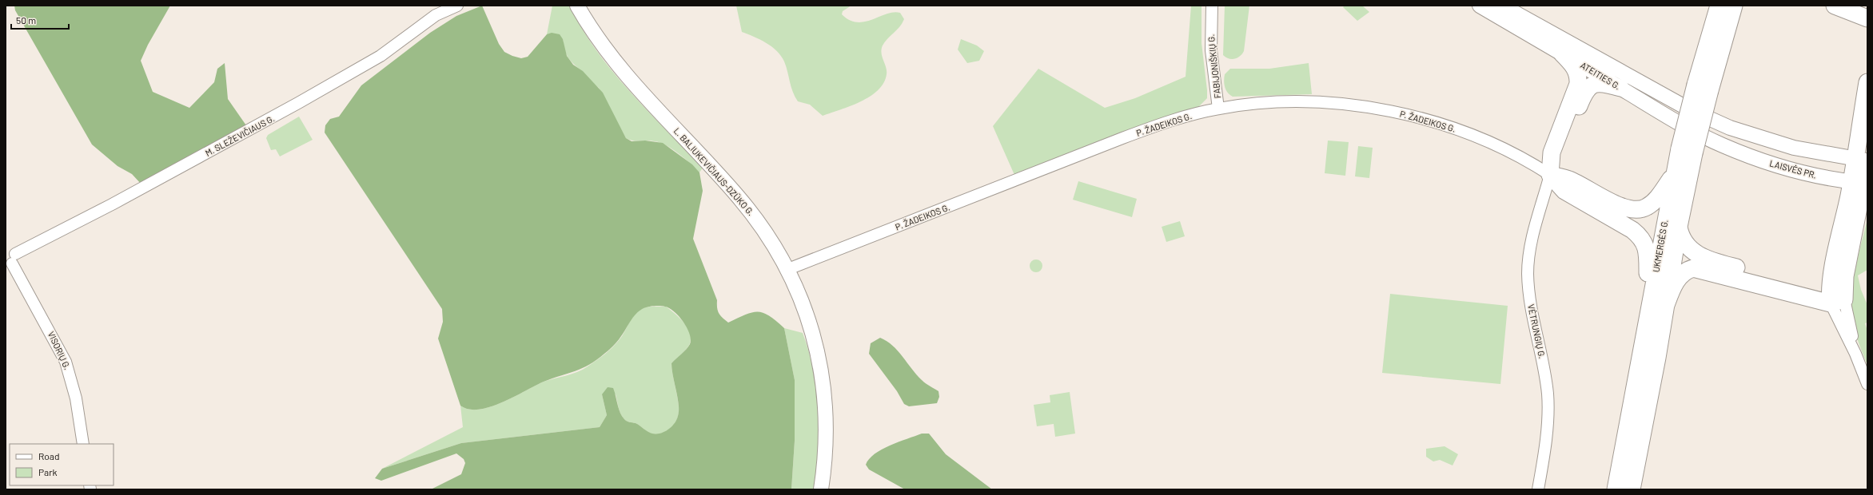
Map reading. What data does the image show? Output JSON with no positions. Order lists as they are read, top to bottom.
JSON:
{
  "streets": {
    "highway": ["UKMERGĖS G."],
    "main road": ["ATEITIES G.", "LAISVĖS PR.", "L. BALIUKEVIČIAUS-DZŪKO G."],
    "street": [
      "FABIJONIŠKIŲ G.",
      "P. ŽADEIKOS G.",
      "M. SLEŽEVIČIAUS G.",
      "VĖTRUNGIŲ G.",
      "VISORIŲ G."
    ]
  },
  "crossings": [
    ["FABIJONIŠKIŲ G.", "P. ŽADEIKOS G."],
    ["ATEITIES G.", "LAISVĖS PR."],
    ["P. ŽADEIKOS G.", "L. BALIUKEVIČIAUS-DZŪKO G."],
    ["P. ŽADEIKOS G.", "VĖTRUNGIŲ G."],
    ["M. SLEŽEVIČIAUS G.", "VISORIŲ G."]
  ],
  "legend": ["Road", "Park"],
  "scale_bar": "50 m"
}
